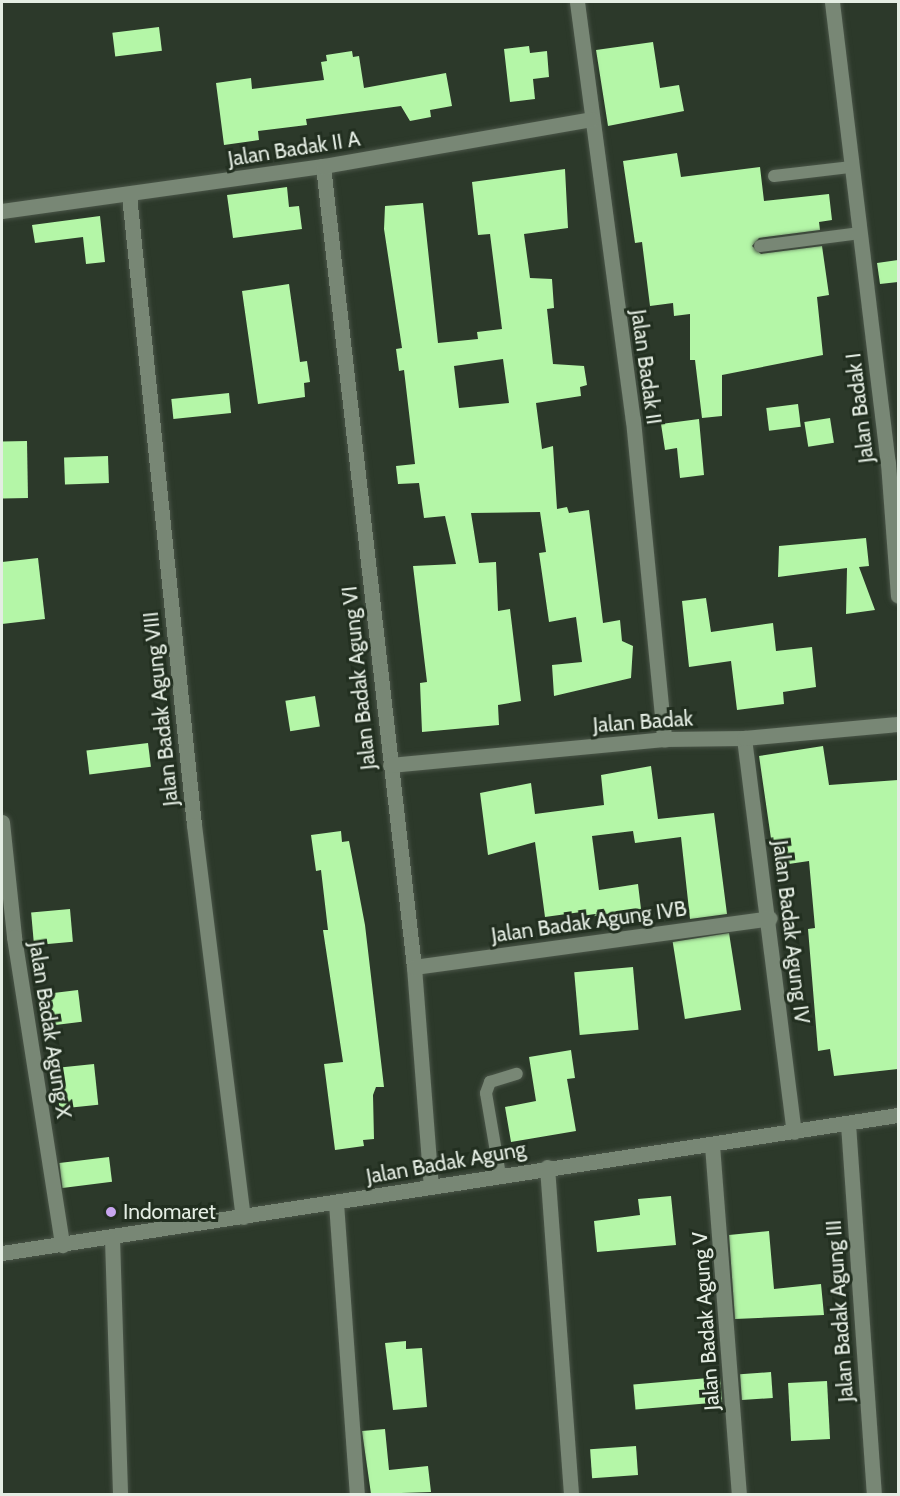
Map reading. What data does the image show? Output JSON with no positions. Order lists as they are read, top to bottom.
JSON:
{
  "streets": {
    "street": [
      "Jalan Badak II A",
      "Jalan Badak II",
      "Jalan Badak I",
      "Jalan Badak Agung VI",
      "Jalan Badak Agung VIII",
      "Jalan Badak",
      "Jalan Badak Agung IVB",
      "Jalan Badak Agung IV",
      "Jalan Badak Agung X",
      "Jalan Badak Agung",
      "Jalan Badak Agung III",
      "Jalan Badak Agung V"
    ]
  },
  "crossings": [
    ["Jalan Badak II A", "Jalan Badak II"],
    ["Jalan Badak II A", "Jalan Badak Agung VI"],
    ["Jalan Badak II A", "Jalan Badak Agung VIII"],
    ["Jalan Badak II", "Jalan Badak"],
    ["Jalan Badak Agung VI", "Jalan Badak"],
    ["Jalan Badak Agung VI", "Jalan Badak Agung IVB"],
    ["Jalan Badak Agung VI", "Jalan Badak Agung"],
    ["Jalan Badak Agung VIII", "Jalan Badak Agung"],
    ["Jalan Badak", "Jalan Badak Agung IV"],
    ["Jalan Badak Agung IVB", "Jalan Badak Agung IV"],
    ["Jalan Badak Agung IV", "Jalan Badak Agung"],
    ["Jalan Badak Agung X", "Jalan Badak Agung"],
    ["Jalan Badak Agung", "Jalan Badak Agung III"],
    ["Jalan Badak Agung", "Jalan Badak Agung V"]
  ],
  "places": ["Indomaret"]
}
